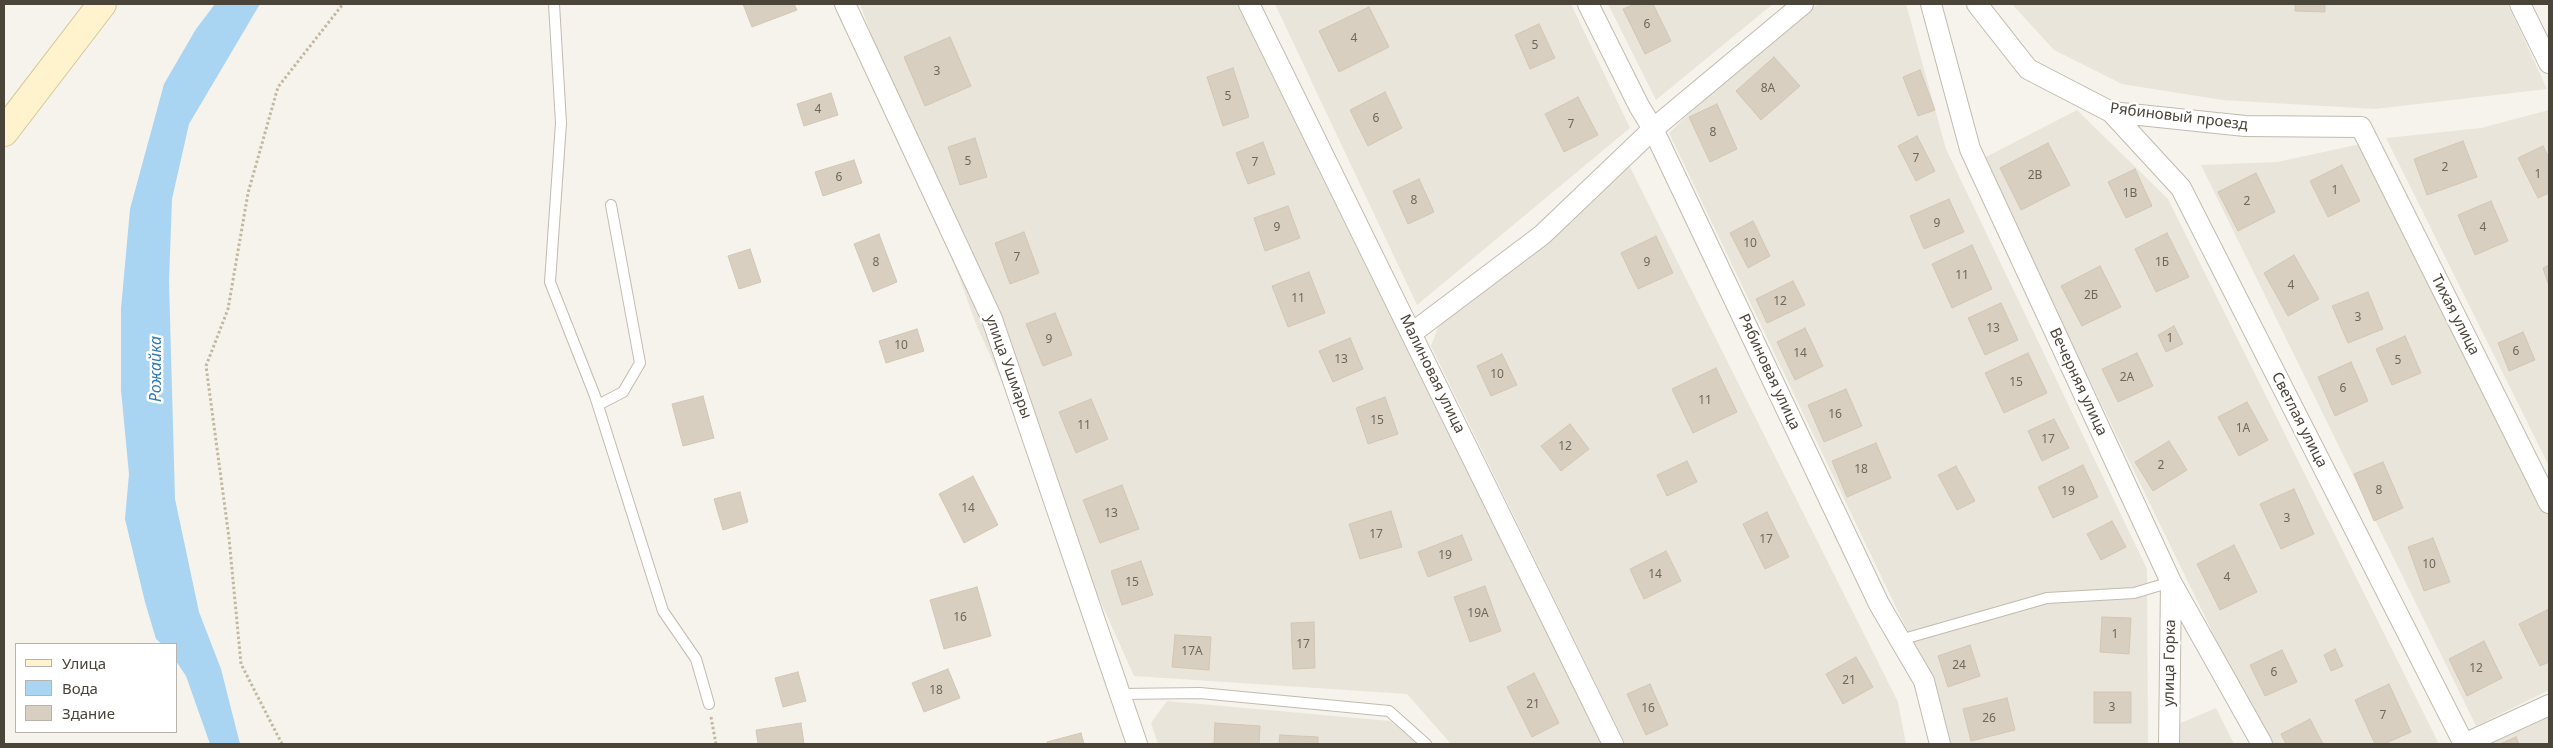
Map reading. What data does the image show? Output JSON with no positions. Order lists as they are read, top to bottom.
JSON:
{
  "streets": {
    "street": [
      "Рябиновый проезд",
      "Тихая улица",
      "улица Ушмары",
      "Рябиновая улица",
      "Малиновая улица",
      "Вечерняя улица",
      "Светлая улица",
      "улица Горка"
    ]
  },
  "crossings": [
    ["Рябиновый проезд", "Тихая улица"],
    ["Рябиновый проезд", "Светлая улица"],
    ["Вечерняя улица", "улица Горка"]
  ],
  "water": ["Рожайка"],
  "house_numbers": [
    "6",
    "4",
    "5",
    "3",
    "8А",
    "5",
    "4",
    "6",
    "7",
    "8",
    "7",
    "5",
    "7",
    "2",
    "1",
    "2В",
    "6",
    "1",
    "1В",
    "8",
    "2",
    "9",
    "9",
    "4",
    "10",
    "7",
    "8",
    "9",
    "1Б",
    "11",
    "4",
    "2Б",
    "11",
    "12",
    "3",
    "13",
    "1",
    "9",
    "10",
    "6",
    "14",
    "13",
    "5",
    "10",
    "2А",
    "15",
    "6",
    "11",
    "16",
    "15",
    "11",
    "1А",
    "17",
    "12",
    "2",
    "18",
    "8",
    "19",
    "14",
    "13",
    "3",
    "17",
    "17",
    "19",
    "10",
    "14",
    "4",
    "15",
    "19А",
    "16",
    "1",
    "17",
    "17А",
    "24",
    "12",
    "6",
    "21",
    "18",
    "21",
    "3",
    "16",
    "7",
    "26"
  ],
  "legend": ["Улица", "Вода", "Здание"]
}
